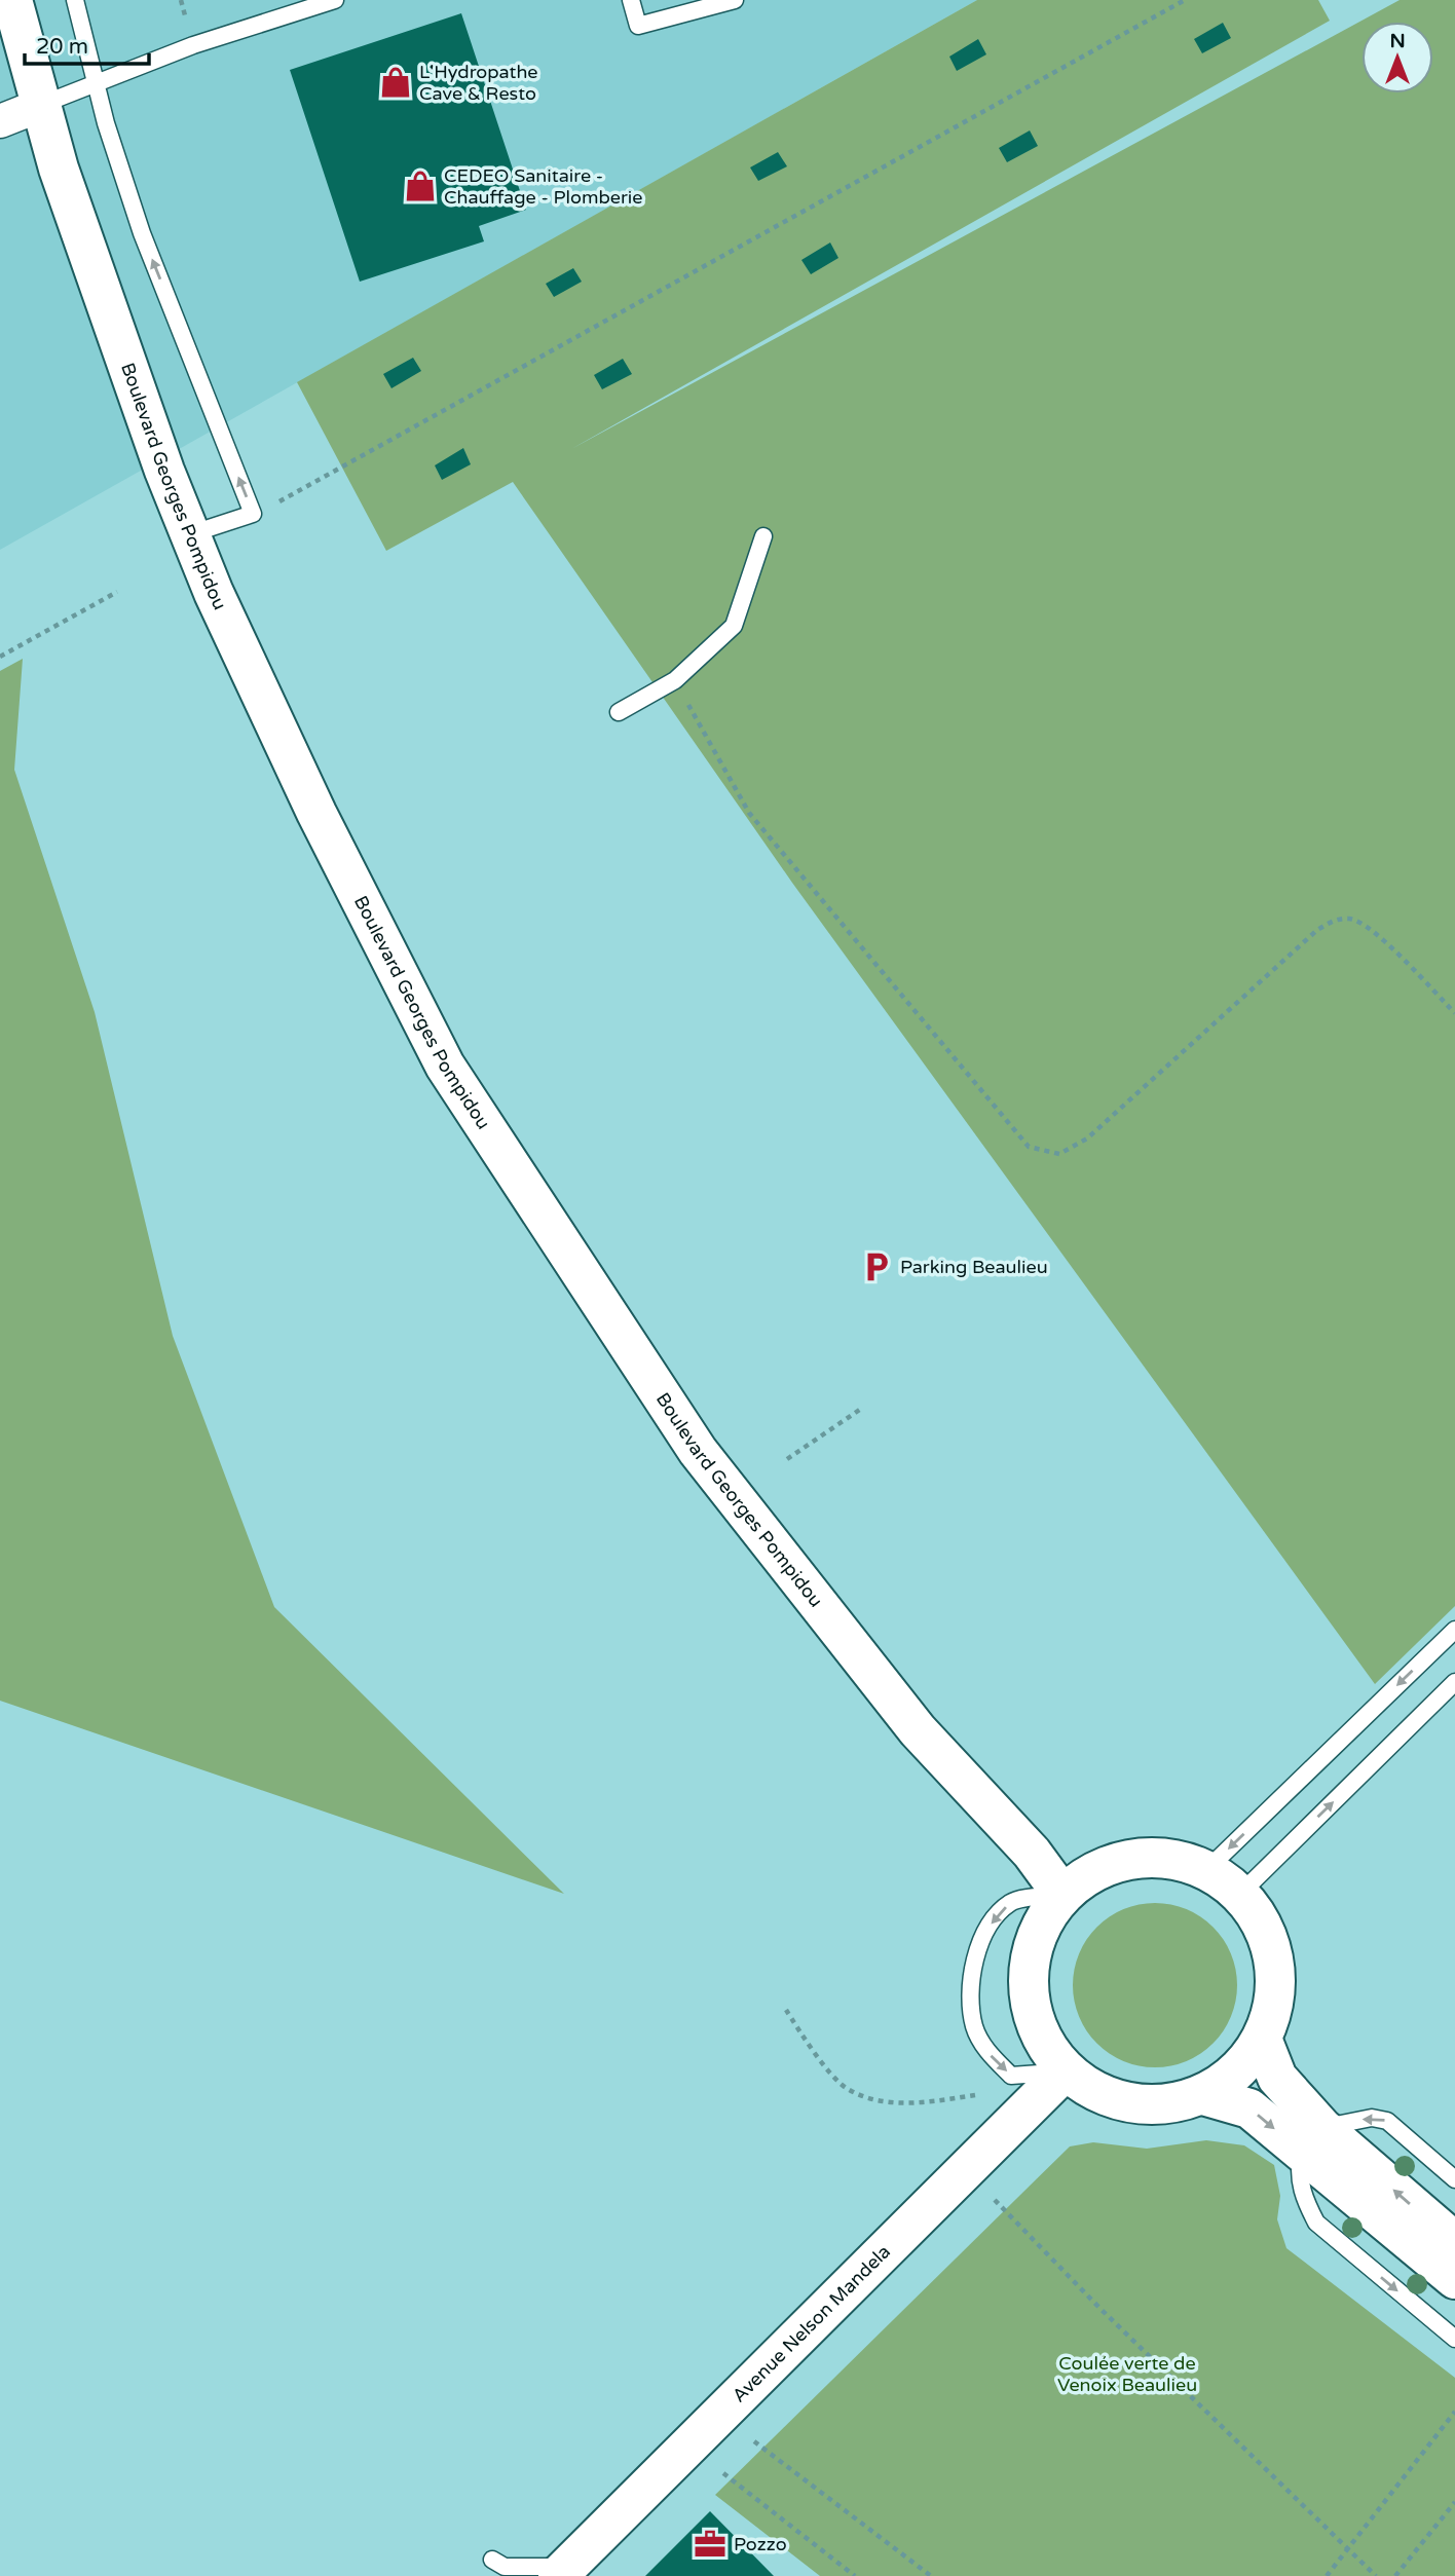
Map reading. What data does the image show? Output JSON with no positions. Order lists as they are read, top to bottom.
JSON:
{
  "streets": {
    "street": ["Boulevard Georges Pompidou", "Avenue Nelson Mandela"]
  },
  "crossings": [
    ["Boulevard Georges Pompidou", "Avenue Nelson Mandela"]
  ],
  "parks": ["Coulée verte de Venoix Beaulieu"],
  "places": {
    "shop": ["L'Hydropathe Cave & Resto", "CEDEO Sanitaire - Chauffage - Plomberie"],
    "parking": ["Parking Beaulieu"],
    "office": ["Pozzo"]
  },
  "scale_bar": "20 m",
  "north": "top"
}
